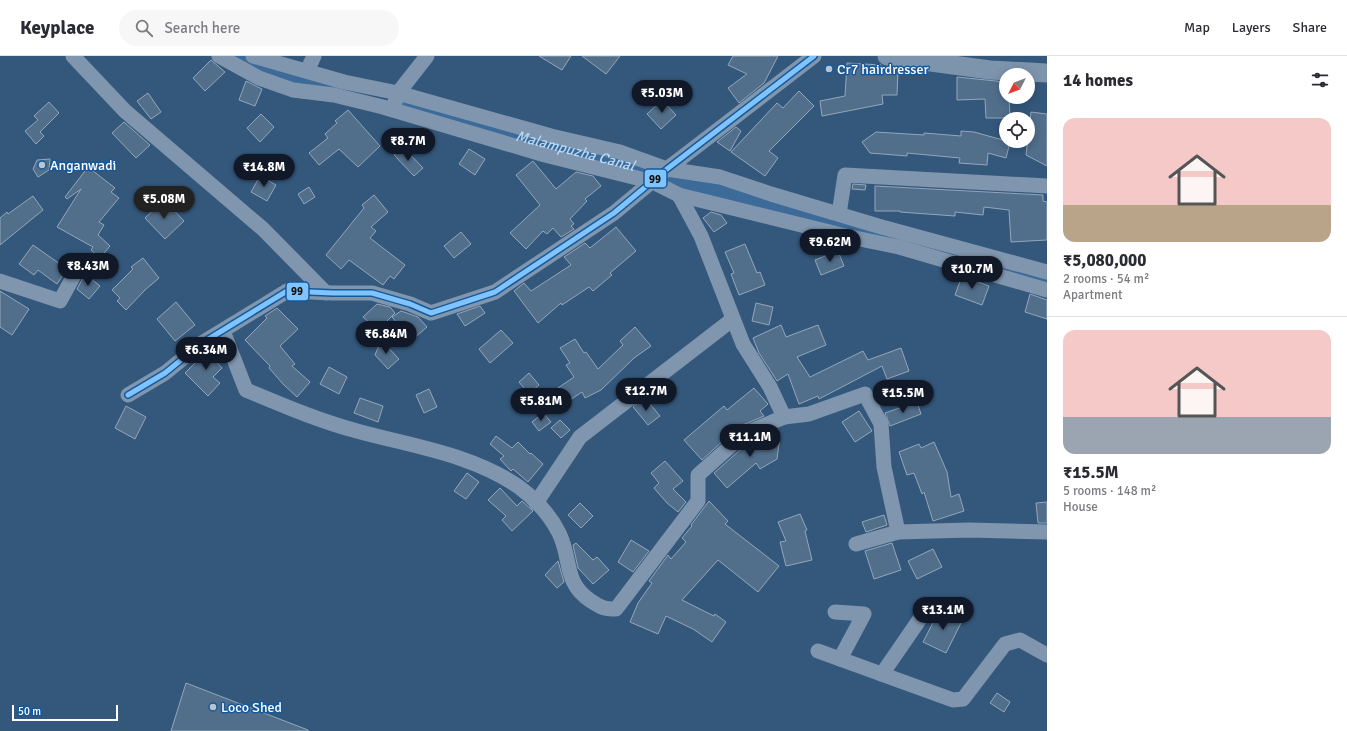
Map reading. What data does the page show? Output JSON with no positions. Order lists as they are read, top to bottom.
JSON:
{
  "water": ["Malampuzha Canal"],
  "places": ["Cr7 hairdresser", "Anganwadi", "Loco Shed"],
  "lines": ["transit line 99"],
  "scale_bar": "50 m",
  "north": "bottom left",
  "page": {
    "header": "Keyplace",
    "search": "Search here",
    "nav": ["Map", "Layers", "Share"],
    "heading": "14 homes",
    "price": [
      "₹5.03M",
      "₹8.7M",
      "₹14.8M",
      "₹5.08M",
      "₹9.62M",
      "₹8.43M",
      "₹10.7M",
      "₹6.84M",
      "₹6.34M",
      "₹12.7M",
      "₹15.5M",
      "₹5.81M",
      "₹11.1M",
      "₹13.1M"
    ],
    "list": [
      {
        "name": "₹5,080,000",
        "note": "2 rooms · 54 m² · Apartment"
      },
      {
        "name": "₹15.5M",
        "note": "5 rooms · 148 m² · House"
      }
    ],
    "scale": "50 m"
  }
}
